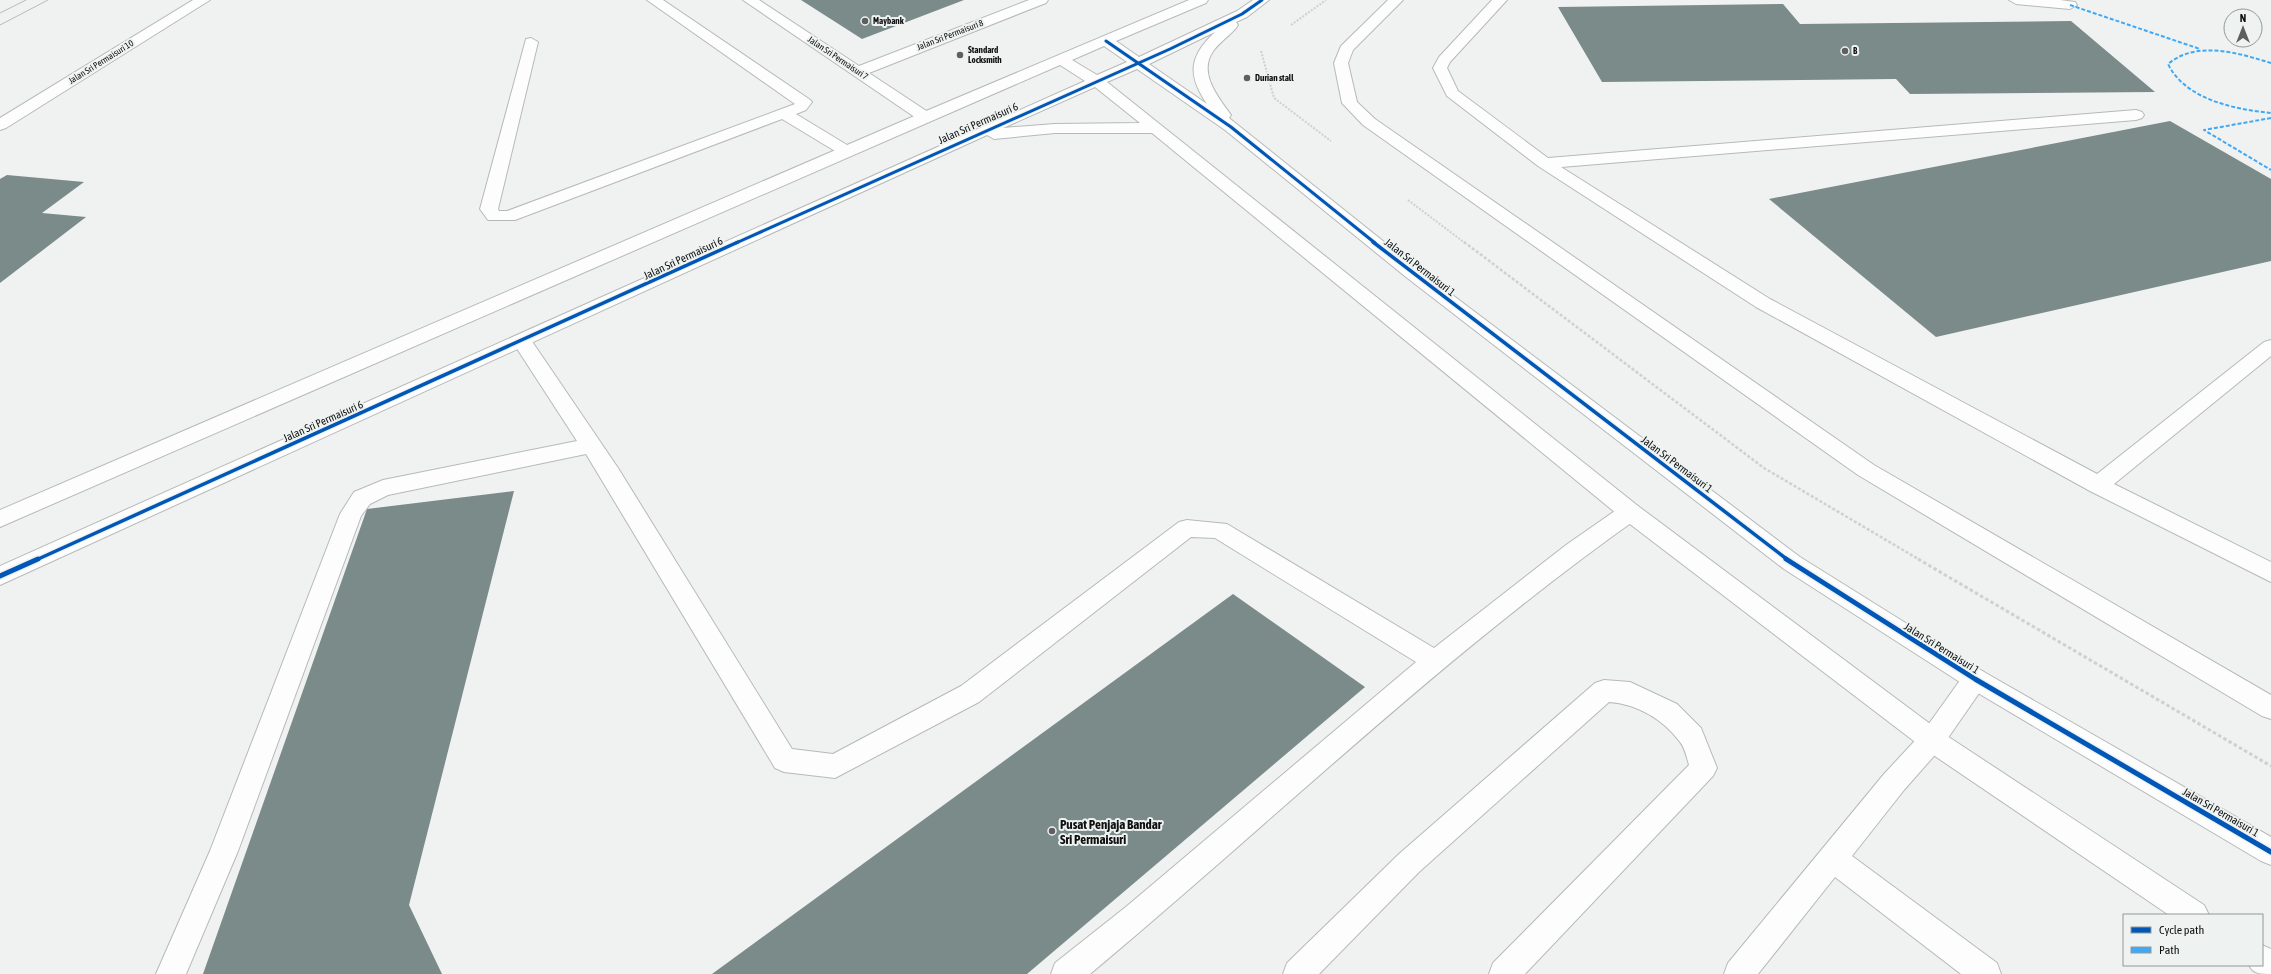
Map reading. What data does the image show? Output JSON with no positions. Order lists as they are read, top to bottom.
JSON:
{
  "streets": {
    "street": [
      "Jalan Sri Permaisuri 8",
      "Jalan Sri Permaisuri 7",
      "Jalan Sri Permaisuri 10",
      "Jalan Sri Permaisuri 6",
      "Jalan Sri Permaisuri 1"
    ]
  },
  "crossings": [
    ["Jalan Sri Permaisuri 8", "Jalan Sri Permaisuri 7"],
    ["Jalan Sri Permaisuri 6", "Jalan Sri Permaisuri 1"]
  ],
  "places": [
    "Maybank",
    "B",
    "Standard Locksmith",
    "Durian stall",
    "Pusat Penjaja Bandar Sri Permaisuri"
  ],
  "legend": ["Cycle path", "Path"],
  "north": "top"
}
